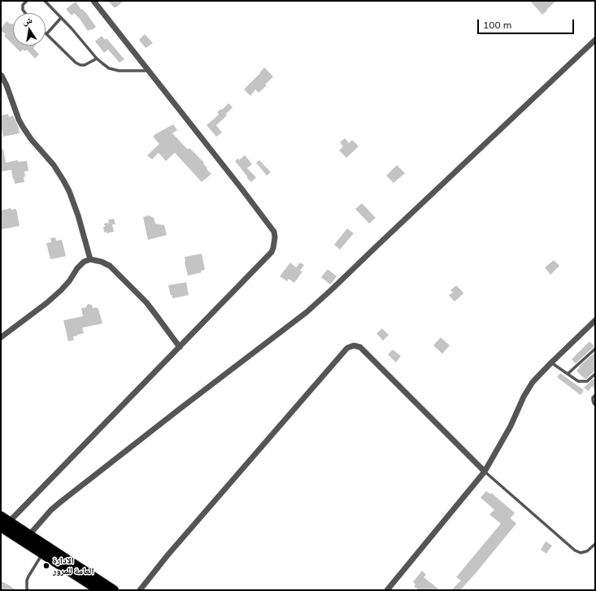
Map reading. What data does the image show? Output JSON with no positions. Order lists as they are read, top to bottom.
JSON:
{
  "places": ["الادارة العامة للمرور"],
  "scale_bar": "100 m",
  "north": "top"
}
